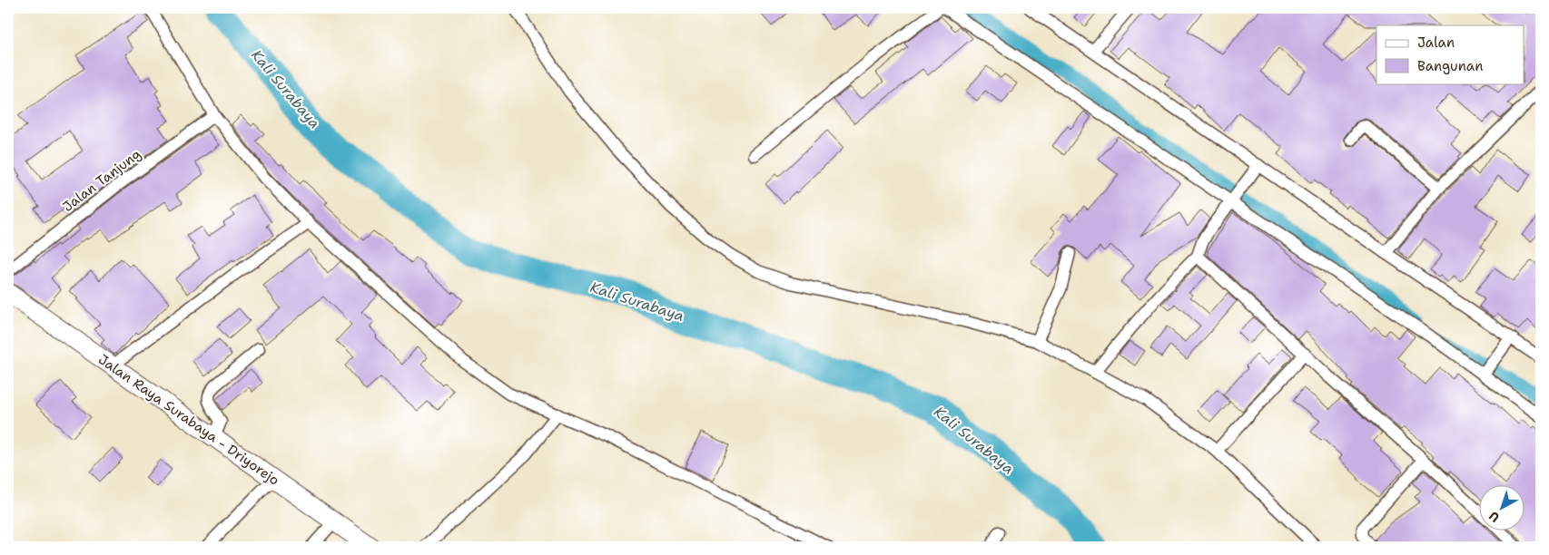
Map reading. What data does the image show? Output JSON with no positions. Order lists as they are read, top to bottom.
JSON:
{
  "streets": {
    "main road": ["Jalan Raya Surabaya - Driyorejo"],
    "street": ["Jalan Tanjung"]
  },
  "water": ["Kali Surabaya"],
  "legend": ["Jalan", "Bangunan"],
  "north": "bottom left"
}
